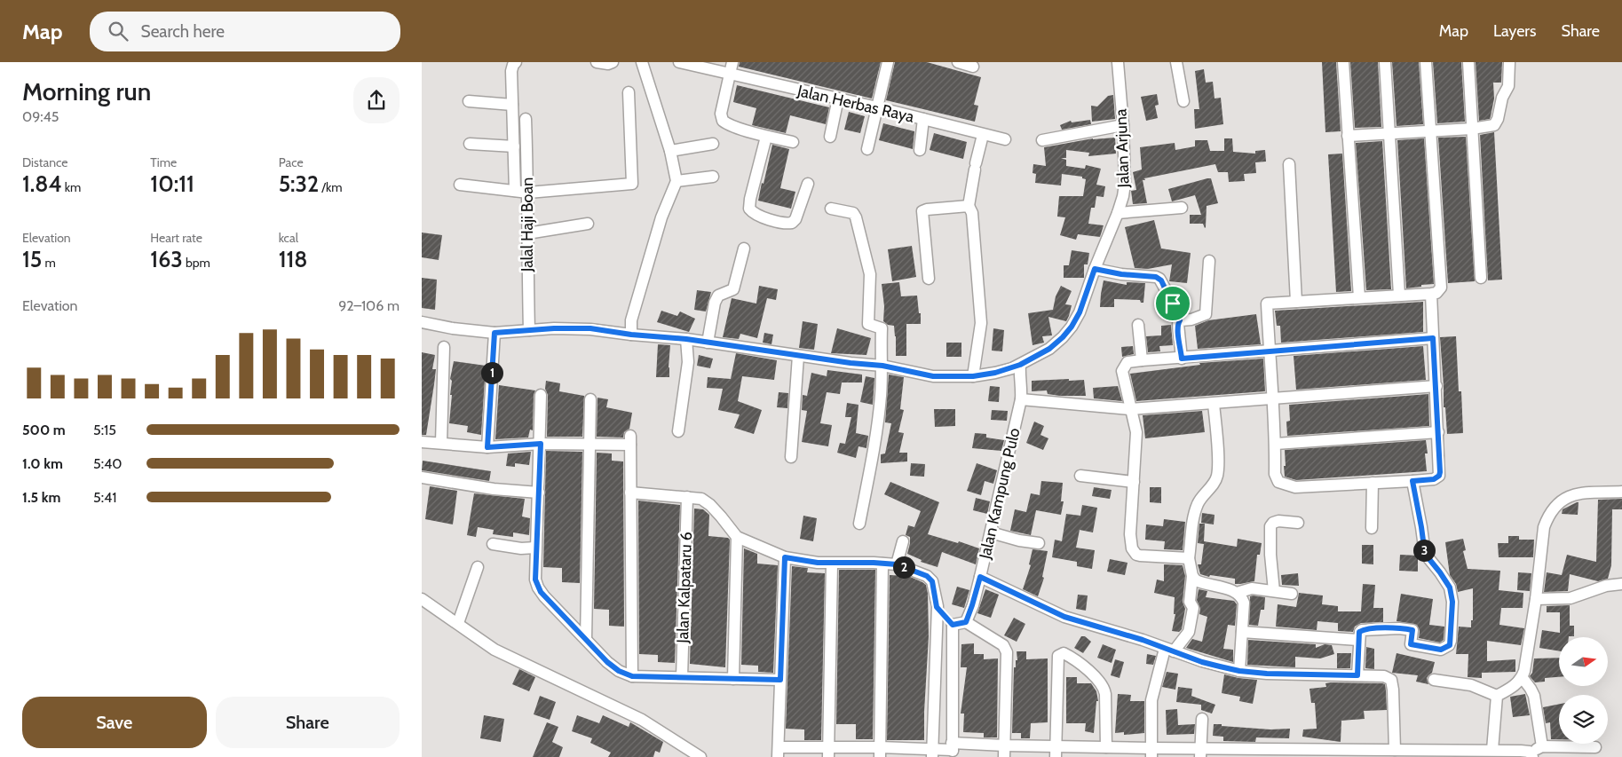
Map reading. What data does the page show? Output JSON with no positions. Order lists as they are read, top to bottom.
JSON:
{
  "streets": {
    "street": [
      "Jalan Herbas Raya",
      "Jalan Arjuna",
      "Jalal Haji Boan",
      "Jalan Kampung Pulo",
      "Jalan Kalpataru 6"
    ]
  },
  "crossings": [
    ["Jalan Arjuna", "Jalal Haji Boan"],
    ["Jalan Arjuna", "Jalan Kampung Pulo"]
  ],
  "north": "right",
  "page": {
    "header": "Map",
    "search": "Search here",
    "nav": ["Map", "Layers", "Share"],
    "heading": ["Morning run", "09:45"],
    "stats": [
      ["Distance", "1.84 km"],
      ["Time", "10:11"],
      ["Pace", "5:32 /km"],
      ["Elevation", "15 m"],
      ["Heart rate", "163 bpm"],
      ["kcal", "118"]
    ],
    "chart": ["Elevation", "92–106 m"],
    "pins": ["1", "3", "2"],
    "list": [
      {
        "name": "500 m",
        "note": "5:15"
      },
      {
        "name": "1.0 km",
        "note": "5:40"
      },
      {
        "name": "1.5 km",
        "note": "5:41"
      }
    ],
    "buttons": ["Save", "Share"]
  }
}
